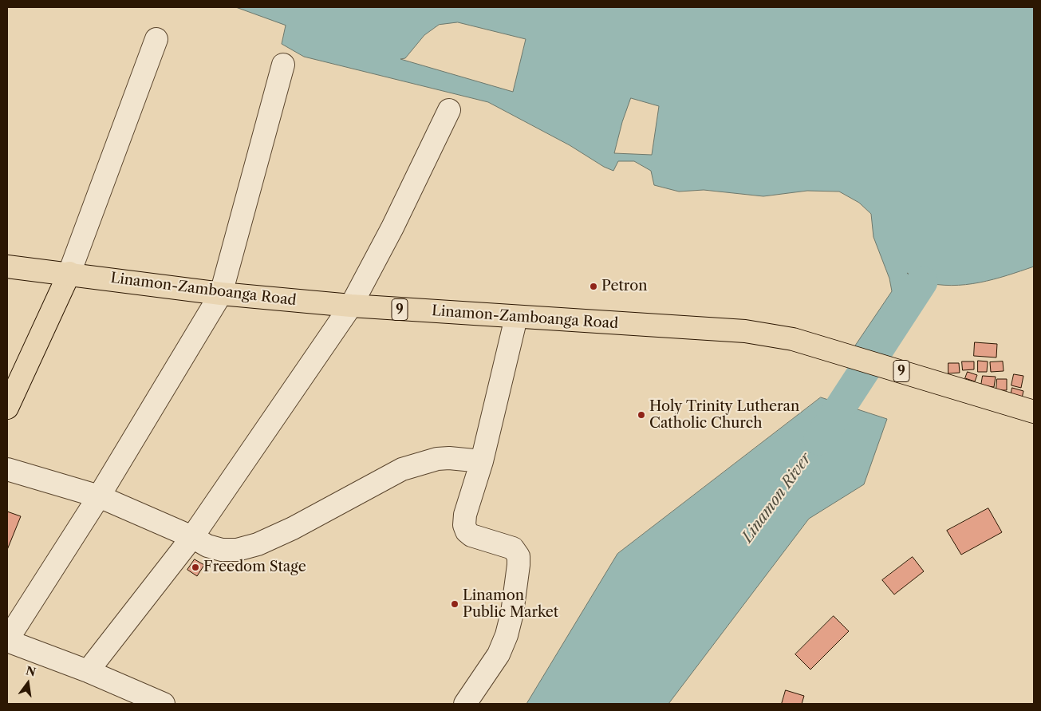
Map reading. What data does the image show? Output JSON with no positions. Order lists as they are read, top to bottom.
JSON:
{
  "streets": {
    "main road": ["Linamon-Zamboanga Road", "9"]
  },
  "water": ["Linamon River"],
  "places": [
    "Petron",
    "Holy Trinity Lutheran Catholic Church",
    "Freedom Stage",
    "Linamon Public Market"
  ],
  "north": "top"
}
